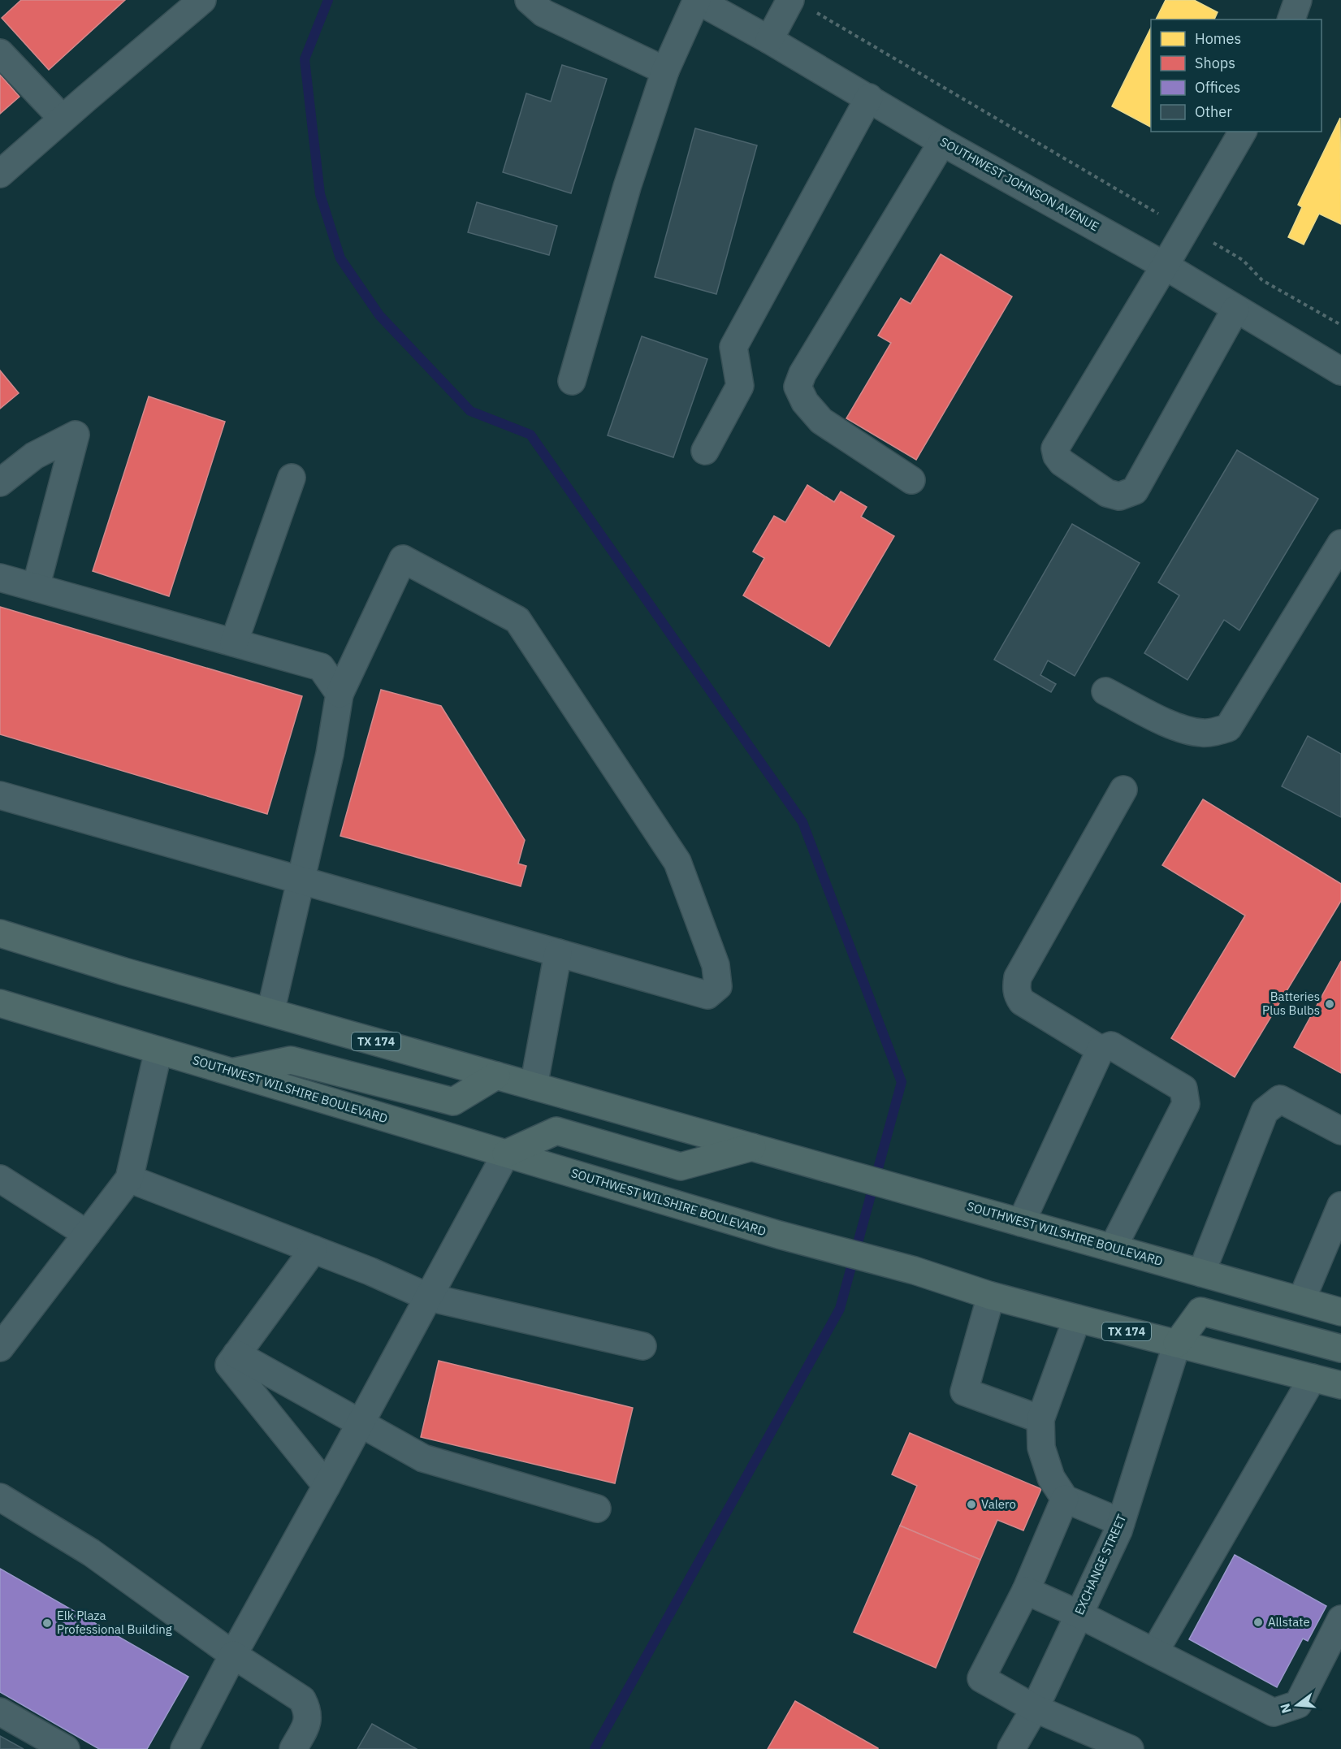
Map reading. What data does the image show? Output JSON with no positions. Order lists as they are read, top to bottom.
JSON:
{
  "streets": {
    "main road": ["TX 174", "SOUTHWEST WILSHIRE BOULEVARD"],
    "street": ["SOUTHWEST JOHNSON AVENUE", "EXCHANGE STREET"]
  },
  "crossings": [
    ["SOUTHWEST WILSHIRE BOULEVARD", "EXCHANGE STREET"]
  ],
  "places": [
    "Batteries Plus Bulbs",
    "Valero",
    "Allstate",
    "Elk Plaza Professional Building"
  ],
  "legend": [
    "Homes",
    "Shops",
    "Offices",
    "Other"
  ],
  "north": "left"
}
